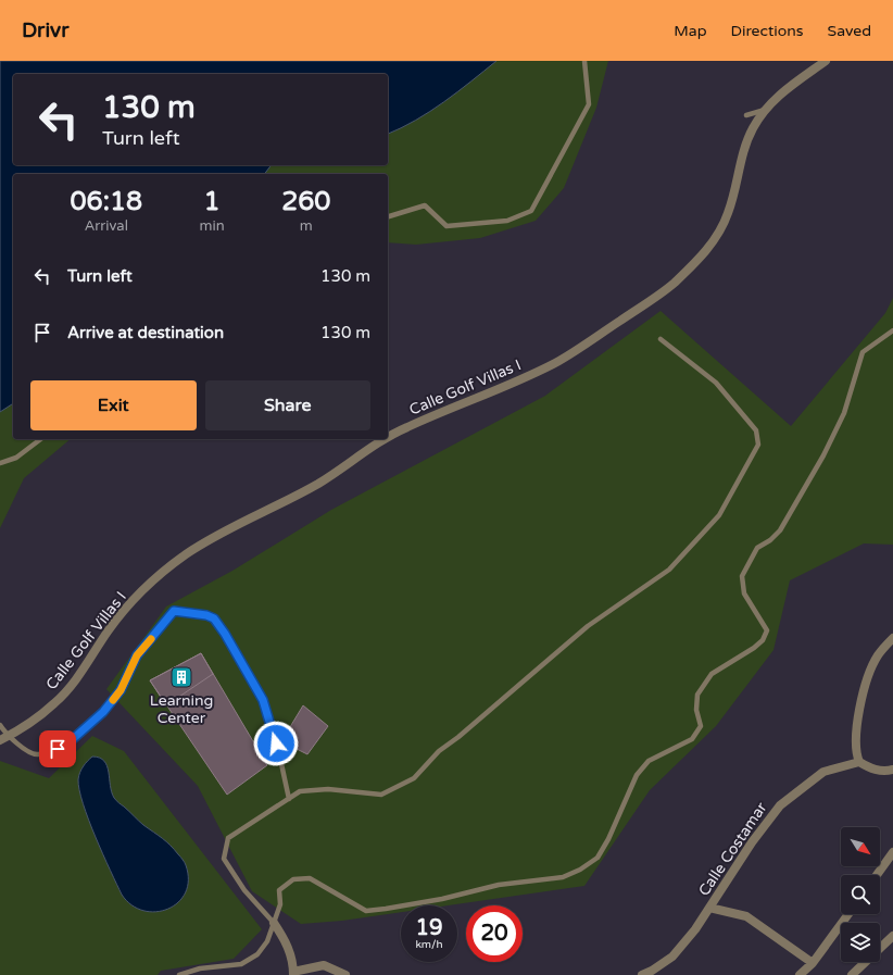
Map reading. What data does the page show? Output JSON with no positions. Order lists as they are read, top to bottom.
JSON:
{
  "streets": {
    "street": ["Calle Golf Villas I", "Calle Costamar"]
  },
  "places": {
    "building": ["Learning Center"]
  },
  "north": "bottom right",
  "page": {
    "header": "Drivr",
    "nav": ["Map", "Directions", "Saved"],
    "turn": ["130 m", "Turn left"],
    "eta": [
      "06:18",
      "Arrival",
      "1",
      "min",
      "260",
      "m"
    ],
    "list": [
      {
        "name": "Turn left",
        "value": "130 m"
      },
      {
        "name": "Arrive at destination",
        "value": "130 m"
      }
    ],
    "buttons": ["Exit", "Share"],
    "speed": "19 km/h",
    "limit": "20"
  }
}
